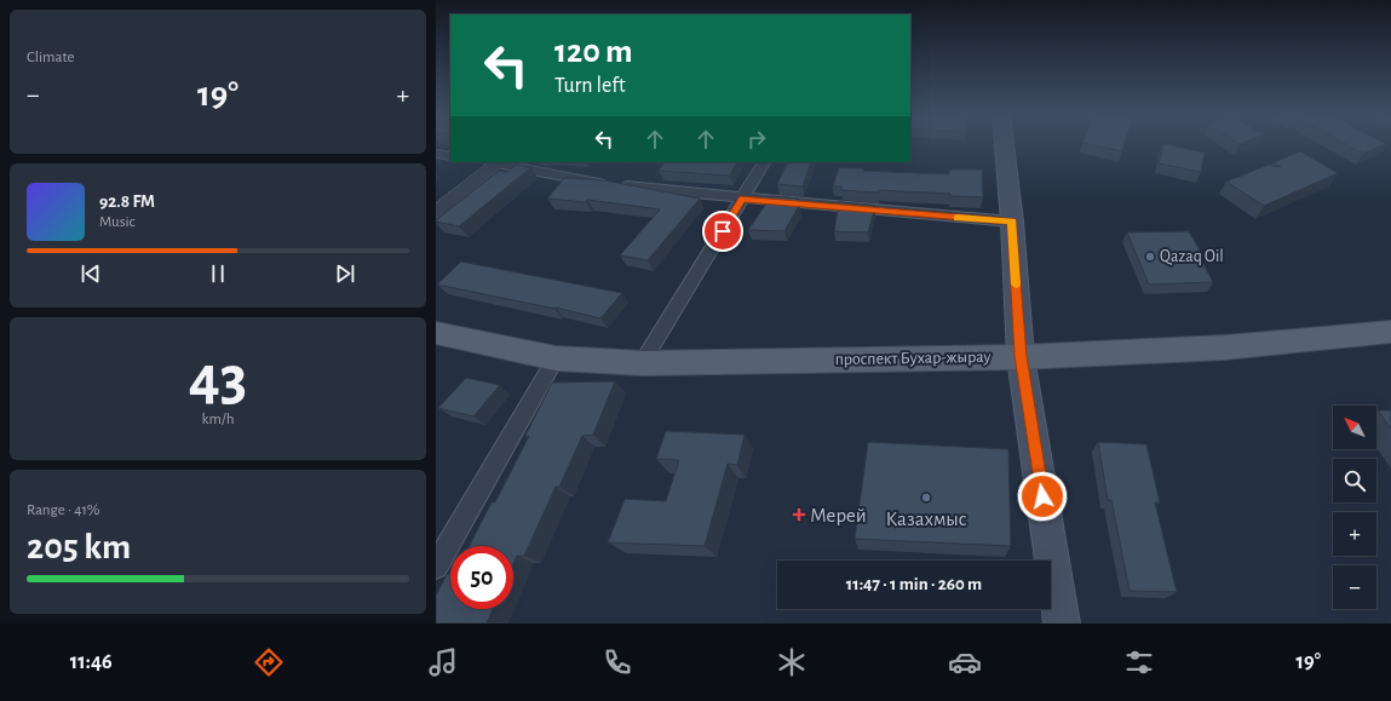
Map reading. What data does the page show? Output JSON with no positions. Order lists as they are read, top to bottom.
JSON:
{
  "streets": {
    "main road": ["проспект Бухар-жырау"]
  },
  "places": {
    "other": ["Qazaq Oil", "Казахмыс"],
    "health": ["Мерей"]
  },
  "north": "top left",
  "page": {
    "tile": [
      "Climate",
      ["43", "km/h"],
      ["Range · 41%", "205 km"]
    ],
    "turn": ["120 m", "Turn left"],
    "heat": ["−", "19°", "+"],
    "song": ["92.8 FM", "Music"],
    "map_buttons": ["+", "−"],
    "limit": "50",
    "trip": "11:47 · 1 min · 260 m",
    "tabs": ["11:46", "19°"]
  }
}
